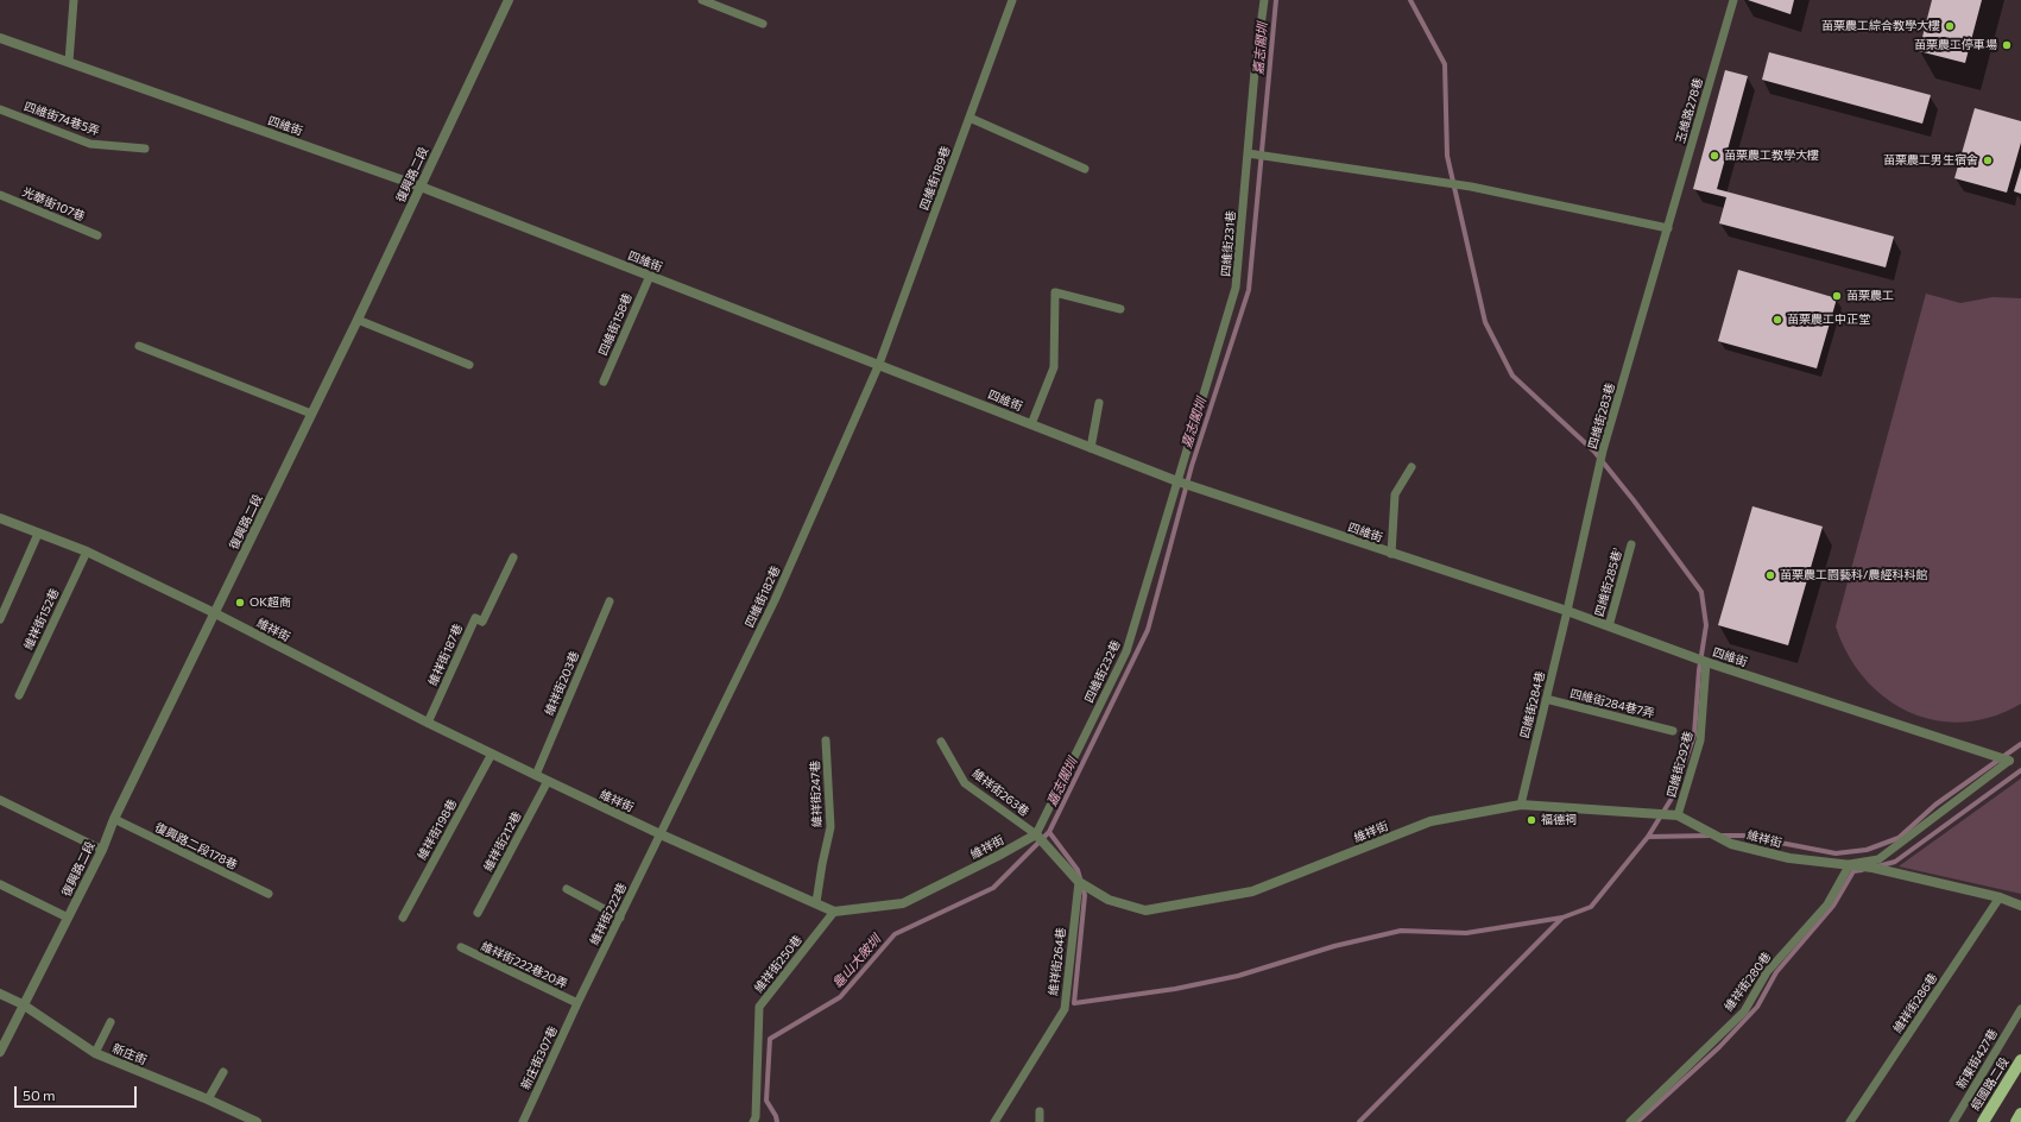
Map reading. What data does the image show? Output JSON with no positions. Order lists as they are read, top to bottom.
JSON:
{
  "streets": {
    "main road": ["經國路二段"],
    "street": [
      "四維街",
      "復興路二段",
      "維祥街",
      "新庄街"
    ],
    "lane": [
      "玉維路278巷",
      "四維街74巷5弄",
      "四維街189巷",
      "光華街107巷",
      "四維街231巷",
      "四維街158巷",
      "四維街283巷",
      "四維街285巷'",
      "四維街182巷",
      "維祥街152巷",
      "維祥街187巷",
      "四維街232巷",
      "維祥街203巷",
      "四維街284巷7弄",
      "四維街284巷",
      "四維街292巷",
      "維祥街263巷",
      "維祥街247巷",
      "維祥街198巷",
      "維祥街212巷",
      "復興路二段178巷",
      "維祥街222巷",
      "維祥街264巷",
      "維祥街250巷",
      "維祥街222巷20弄",
      "維祥街280巷",
      "維祥街286巷",
      "新庄街307巷",
      "新東街427巷"
    ]
  },
  "crossings": [
    ["玉維路278巷", "四維街283巷"],
    ["四維街", "復興路二段"],
    ["四維街", "四維街189巷"],
    ["四維街", "四維街231巷"],
    ["四維街", "四維街158巷"],
    ["四維街", "四維街283巷"],
    ["四維街", "四維街285巷'"],
    ["四維街", "四維街182巷"],
    ["四維街", "四維街232巷"],
    ["四維街", "四維街284巷"],
    ["四維街", "四維街292巷"],
    ["復興路二段", "維祥街"],
    ["復興路二段", "復興路二段178巷"],
    ["復興路二段", "新庄街"],
    ["四維街189巷", "四維街182巷"],
    ["四維街231巷", "四維街232巷"],
    ["四維街283巷", "四維街284巷"],
    ["四維街182巷", "維祥街"],
    ["四維街182巷", "維祥街222巷"],
    ["維祥街152巷", "維祥街"],
    ["維祥街", "維祥街187巷"],
    ["維祥街", "四維街232巷"],
    ["維祥街", "維祥街203巷"],
    ["維祥街", "四維街284巷"],
    ["維祥街", "四維街292巷"],
    ["維祥街", "維祥街263巷"],
    ["維祥街", "維祥街247巷"],
    ["維祥街", "維祥街198巷"],
    ["維祥街", "維祥街212巷"],
    ["維祥街", "維祥街222巷"],
    ["維祥街", "維祥街264巷"],
    ["維祥街", "維祥街250巷"],
    ["維祥街", "維祥街280巷"],
    ["維祥街", "維祥街286巷"],
    ["四維街232巷", "維祥街263巷"],
    ["四維街284巷7弄", "四維街284巷"],
    ["維祥街222巷", "維祥街222巷20弄"],
    ["維祥街222巷", "新庄街307巷"],
    ["維祥街222巷20弄", "新庄街307巷"]
  ],
  "water": ["嘉志閣圳", "龜山大陂圳"],
  "places": [
    "苗栗農工綜合教學大樓",
    "苗栗農工停車場",
    "苗栗農工教學大樓",
    "苗栗農工男生宿舍",
    "苗栗農工",
    "苗栗農工中正堂",
    "苗栗農工園藝科/農經科科館",
    "OK超商",
    "福德祠"
  ],
  "scale_bar": "50 m"
}
